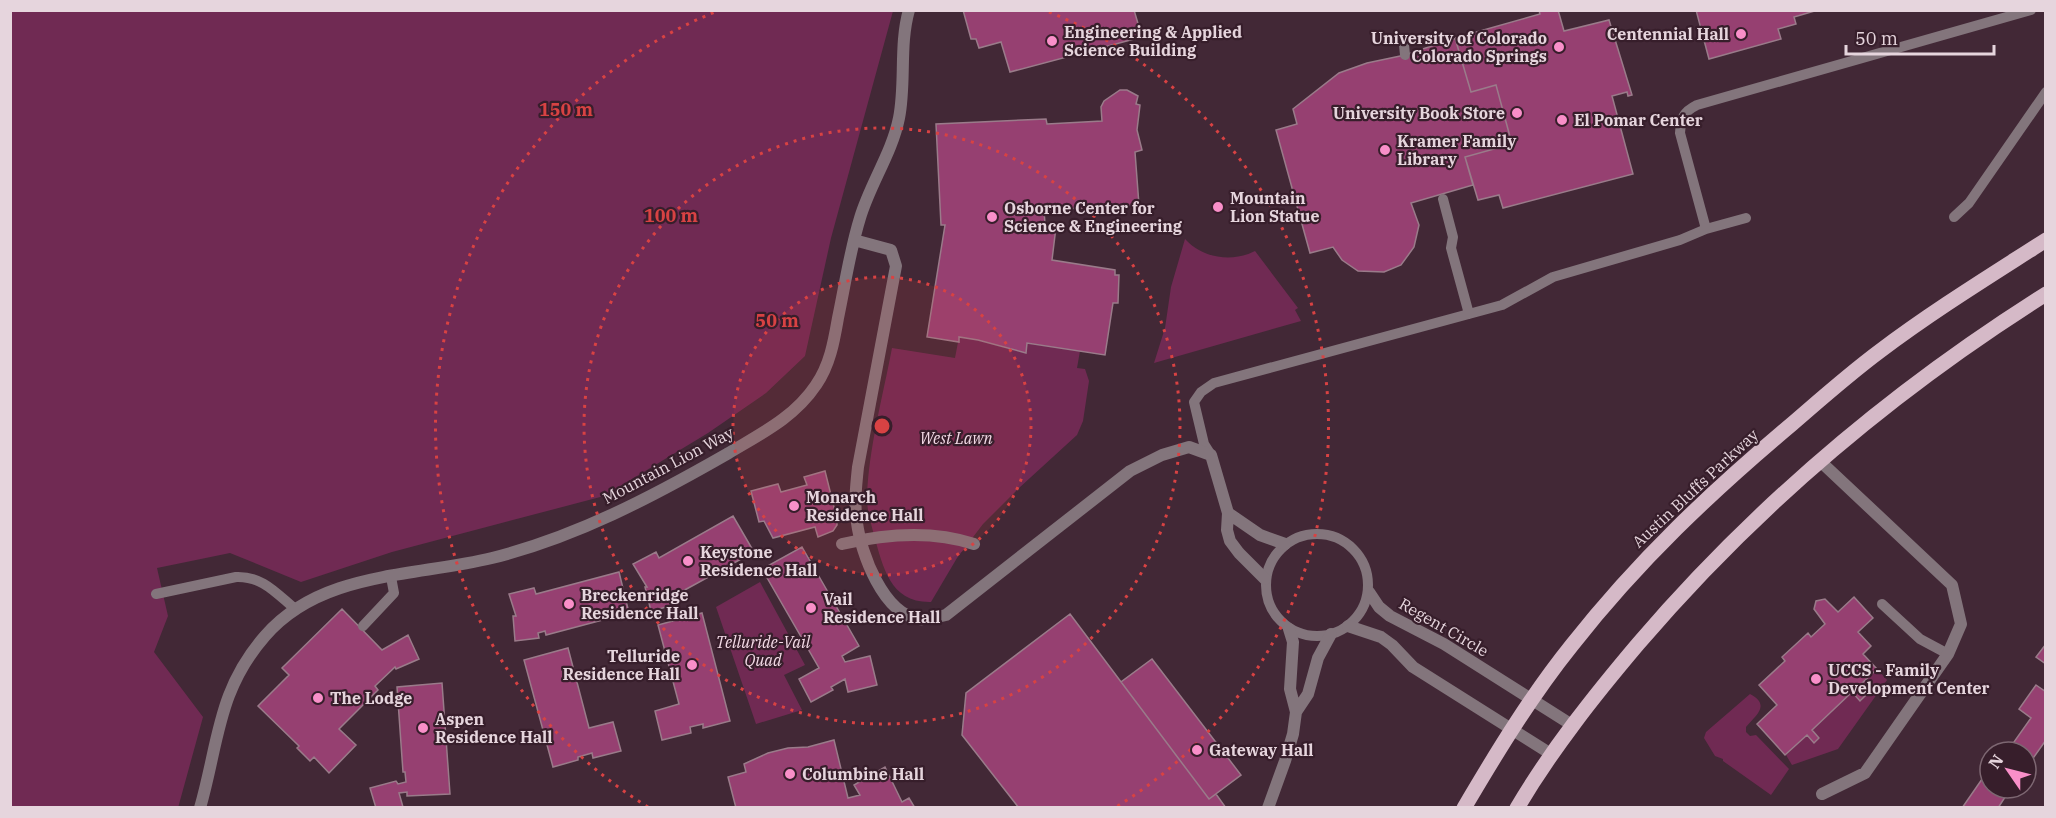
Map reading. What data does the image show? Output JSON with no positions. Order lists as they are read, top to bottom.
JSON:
{
  "streets": {
    "main road": ["Austin Bluffs Parkway"],
    "street": ["Mountain Lion Way", "Regent Circle"]
  },
  "crossings": [
    ["Austin Bluffs Parkway", "Regent Circle"]
  ],
  "parks": ["West Lawn", "Telluride-Vail Quad"],
  "places": [
    "Centennial Hall",
    "Engineering & Applied Science Building",
    "University of Colorado Colorado Springs",
    "University Book Store",
    "El Pomar Center",
    "Kramer Family Library",
    "Mountain Lion Statue",
    "Osborne Center for Science & Engineering",
    "Monarch Residence Hall",
    "Keystone Residence Hall",
    "Breckenridge Residence Hall",
    "Vail Residence Hall",
    "Telluride Residence Hall",
    "UCCS - Family Development Center",
    "The Lodge",
    "Aspen Residence Hall",
    "Gateway Hall",
    "Columbine Hall"
  ],
  "scale_bar": "50 m",
  "north": "top left",
  "rings": ["150 m", "100 m", "50 m"]
}
